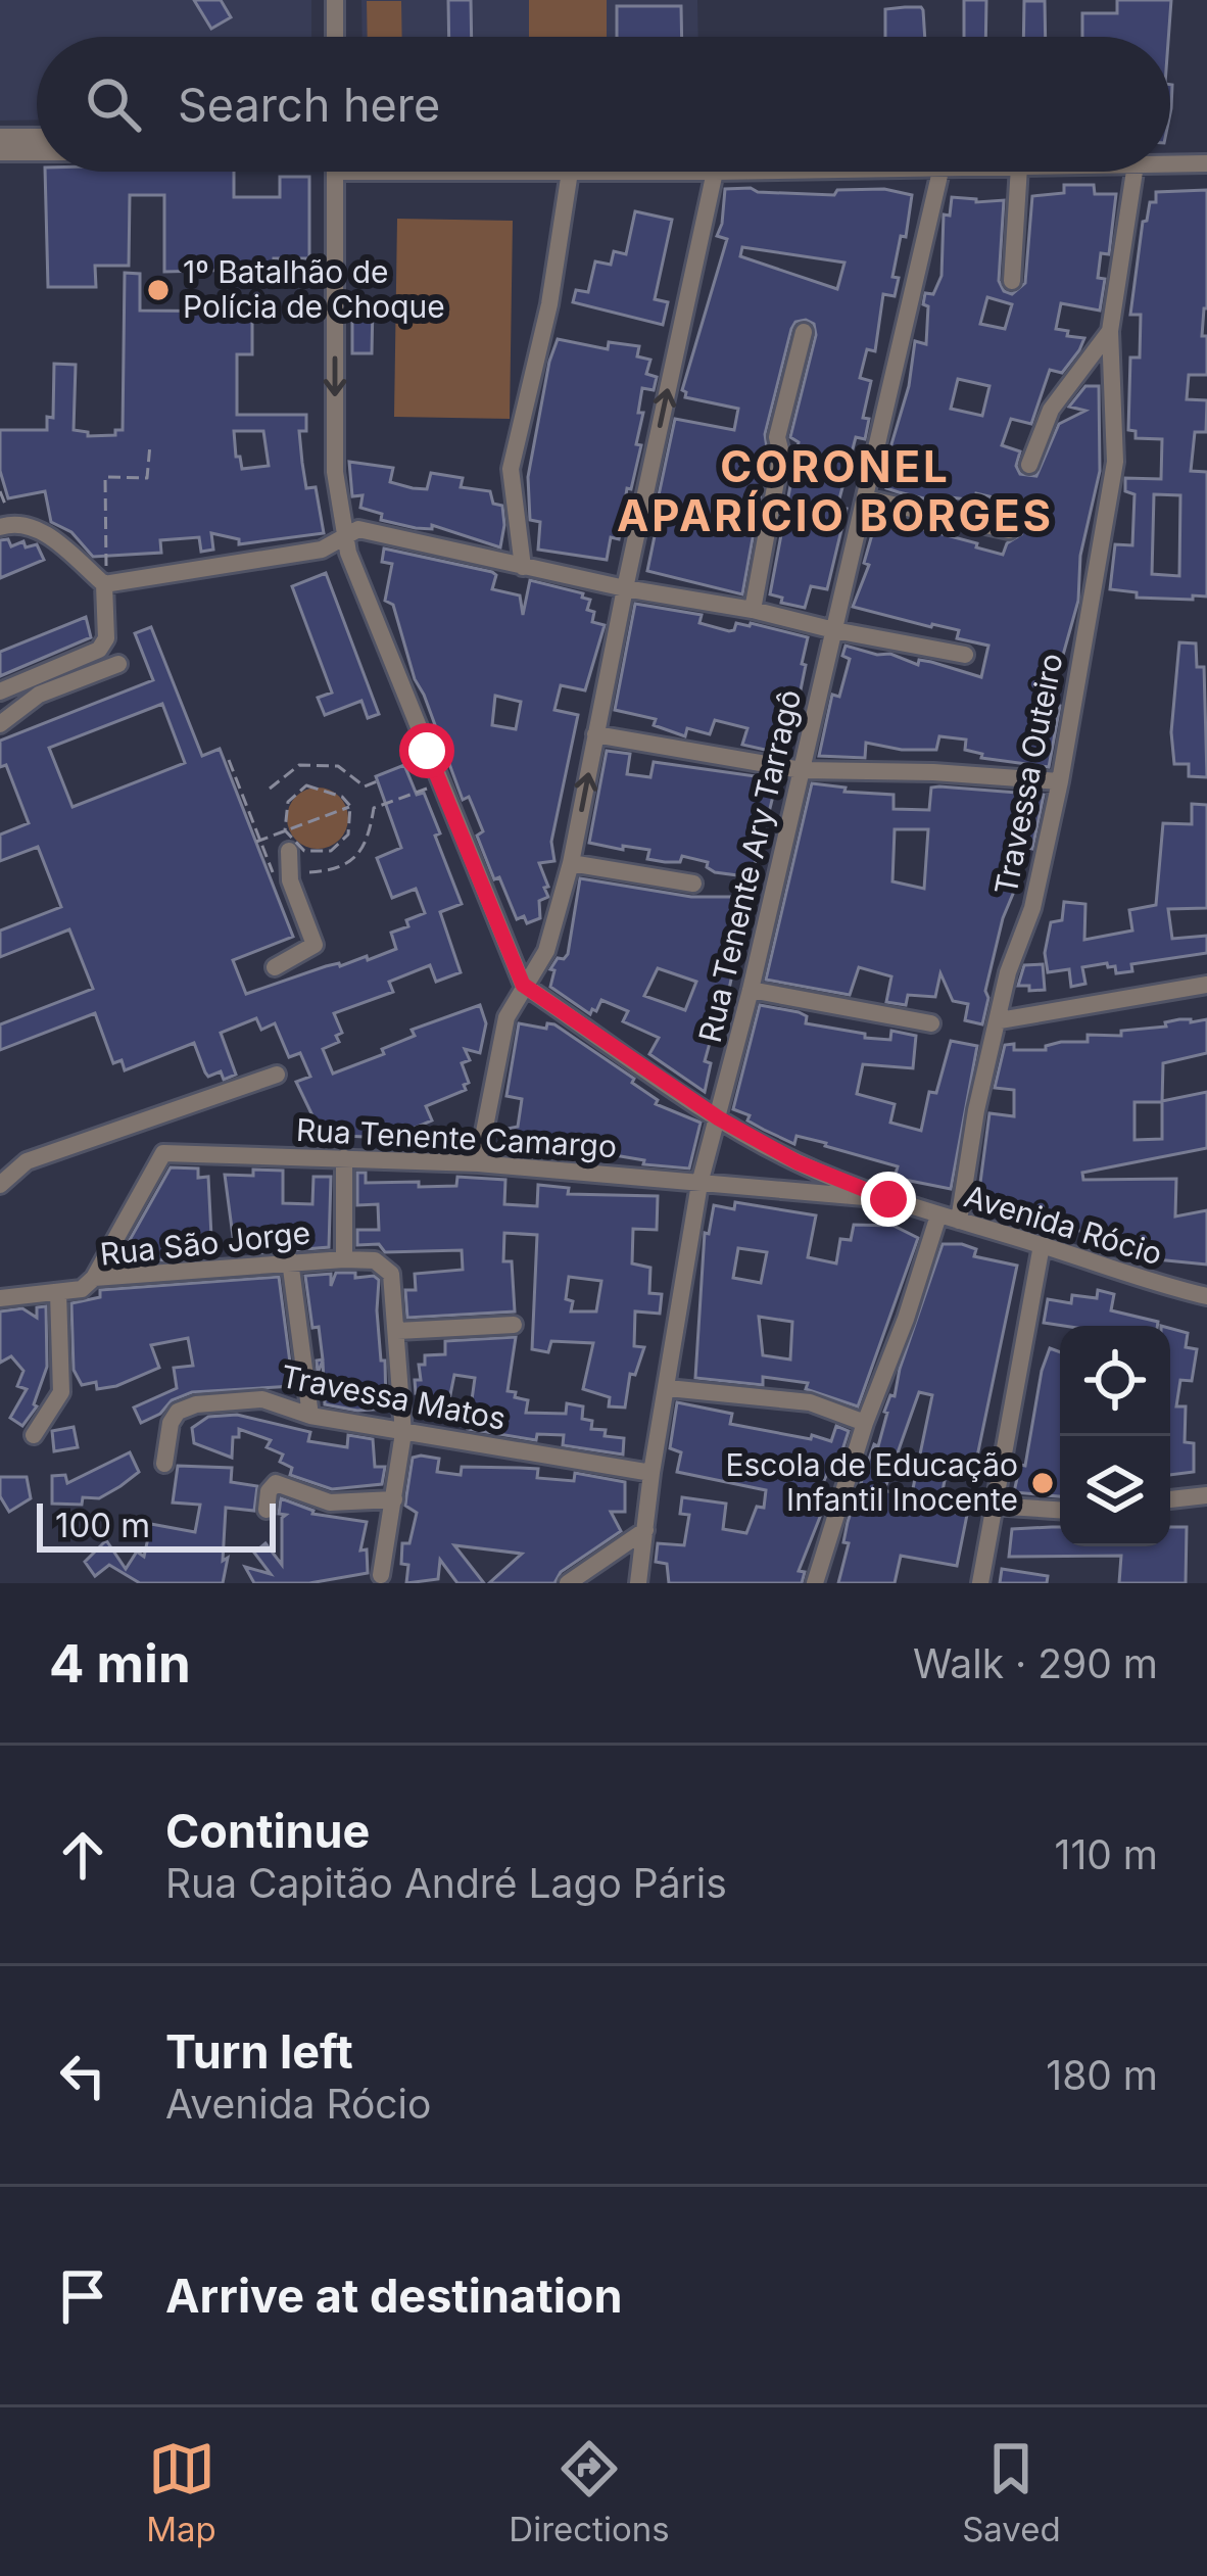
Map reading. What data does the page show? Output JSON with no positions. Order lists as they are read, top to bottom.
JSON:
{
  "streets": {
    "street": [
      "Travessa Outeiro",
      "Rua Tenente Ary Tarragô",
      "Rua Tenente Camargo",
      "Avenida Rócio",
      "Rua São Jorge",
      "Travessa Matos"
    ]
  },
  "crossings": [
    ["Travessa Outeiro", "Avenida Rócio"],
    ["Rua Tenente Ary Tarragô", "Rua Tenente Camargo"],
    ["Rua Tenente Ary Tarragô", "Avenida Rócio"],
    ["Rua Tenente Ary Tarragô", "Travessa Matos"],
    ["Rua Tenente Camargo", "Avenida Rócio"],
    ["Rua Tenente Camargo", "Rua São Jorge"]
  ],
  "districts": ["CORONEL APARÍCIO BORGES"],
  "places": ["1º Batalhão de Polícia de Choque", "Escola de Educação Infantil Inocente"],
  "scale_bar": "100 m",
  "page": {
    "search": "Search here",
    "scale": "100 m",
    "heading": ["4 min", "Walk · 290 m"],
    "list": [
      ["Continue", "Rua Capitão André Lago Páris", "110 m"],
      ["Turn left", "Avenida Rócio", "180 m"],
      "Arrive at destination"
    ],
    "nav": ["Map", "Directions", "Saved"]
  }
}
